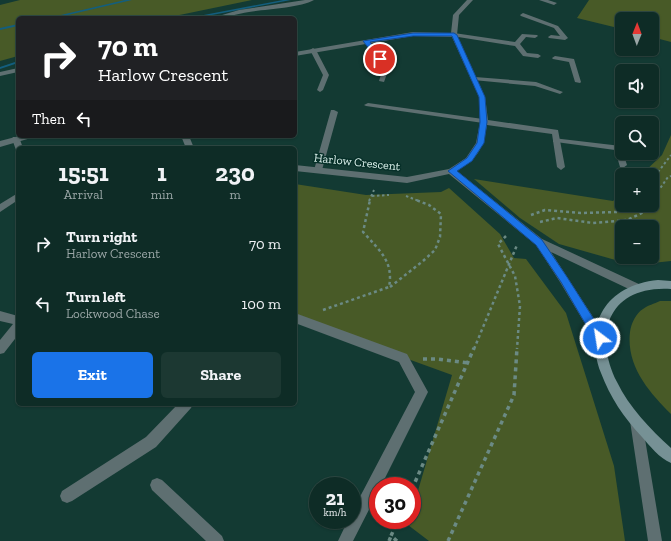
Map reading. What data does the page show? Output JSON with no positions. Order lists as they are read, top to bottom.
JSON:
{
  "streets": {
    "street": ["Harlow Crescent"]
  },
  "north": "top",
  "page": {
    "map_buttons": ["+", "−"],
    "turn": ["70 m", "Harlow Crescent"],
    "then": "Then",
    "eta": [
      "15:51",
      "Arrival",
      "1",
      "min",
      "230",
      "m"
    ],
    "list": [
      {
        "name": "Turn right",
        "note": "Harlow Crescent",
        "value": "70 m"
      },
      {
        "name": "Turn left",
        "note": "Lockwood Chase",
        "value": "100 m"
      }
    ],
    "buttons": ["Exit", "Share"],
    "speed": "21 km/h",
    "limit": "30"
  }
}
